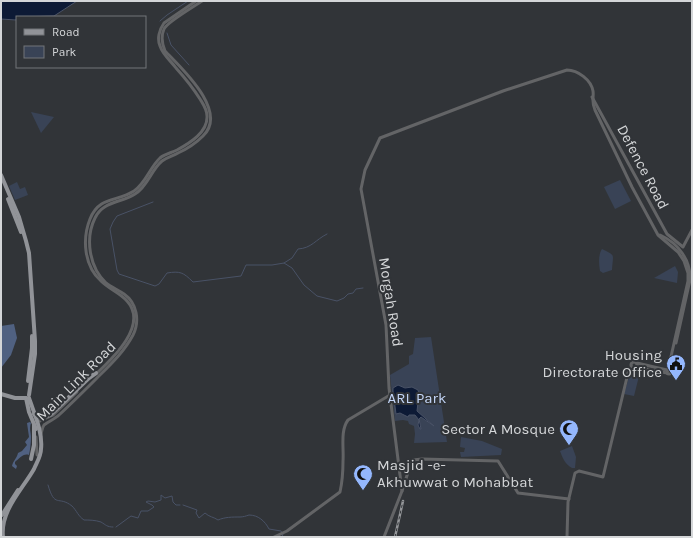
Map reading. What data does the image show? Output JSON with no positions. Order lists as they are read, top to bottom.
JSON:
{
  "streets": {
    "street": ["Defence Road", "Morgah Road", "Main Link Road"]
  },
  "crossings": [
    ["Defence Road", "Morgah Road"]
  ],
  "parks": ["ARL Park"],
  "places": {
    "public building": ["Housing Directorate Office"],
    "mosque": ["Sector A Mosque", "Masjid -e- Akhuwwat o Mohabbat"]
  },
  "legend": ["Road", "Park"]
}
